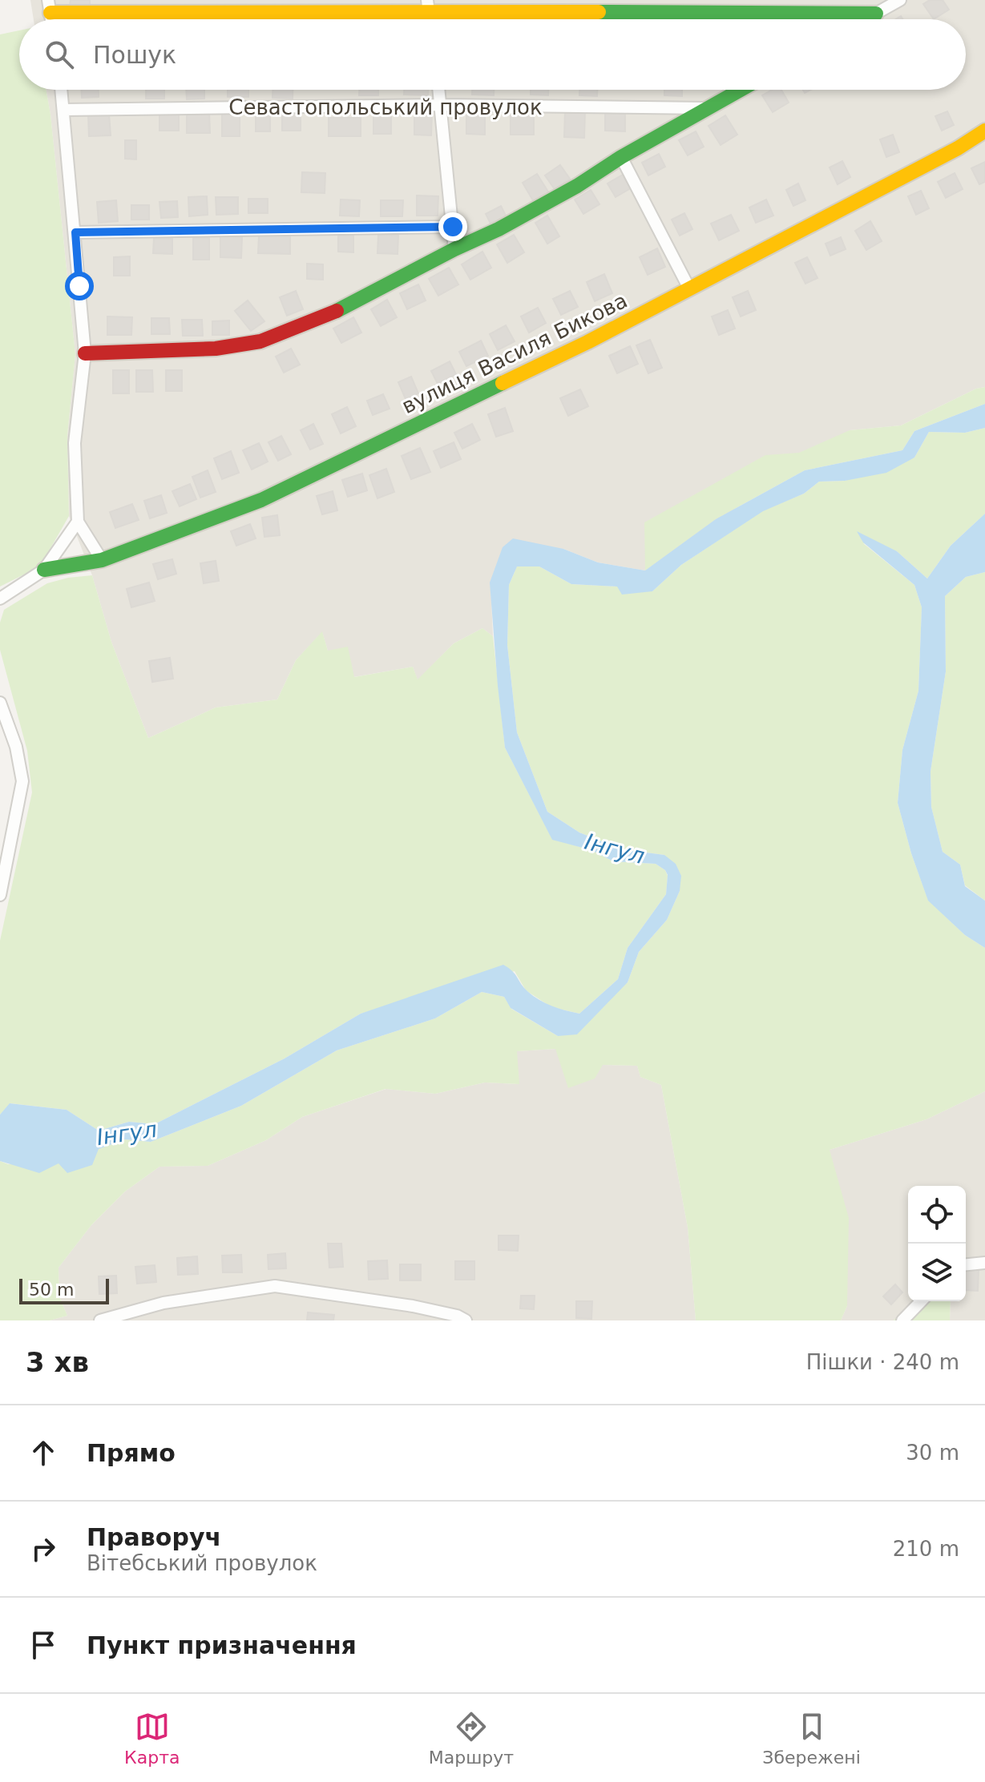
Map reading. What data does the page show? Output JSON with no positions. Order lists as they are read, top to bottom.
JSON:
{
  "streets": {
    "street": ["Севастопольський провулок", "вулиця Василя Бикова"]
  },
  "water": ["Інгул"],
  "scale_bar": "50 m",
  "page": {
    "search": "Пошук",
    "scale": "50 m",
    "heading": ["3 хв", "Пішки · 240 m"],
    "list": [
      ["Прямо", "30 m"],
      ["Праворуч", "Вітебський провулок", "210 m"],
      "Пункт призначення"
    ],
    "nav": ["Карта", "Маршрут", "Збережені"]
  }
}
